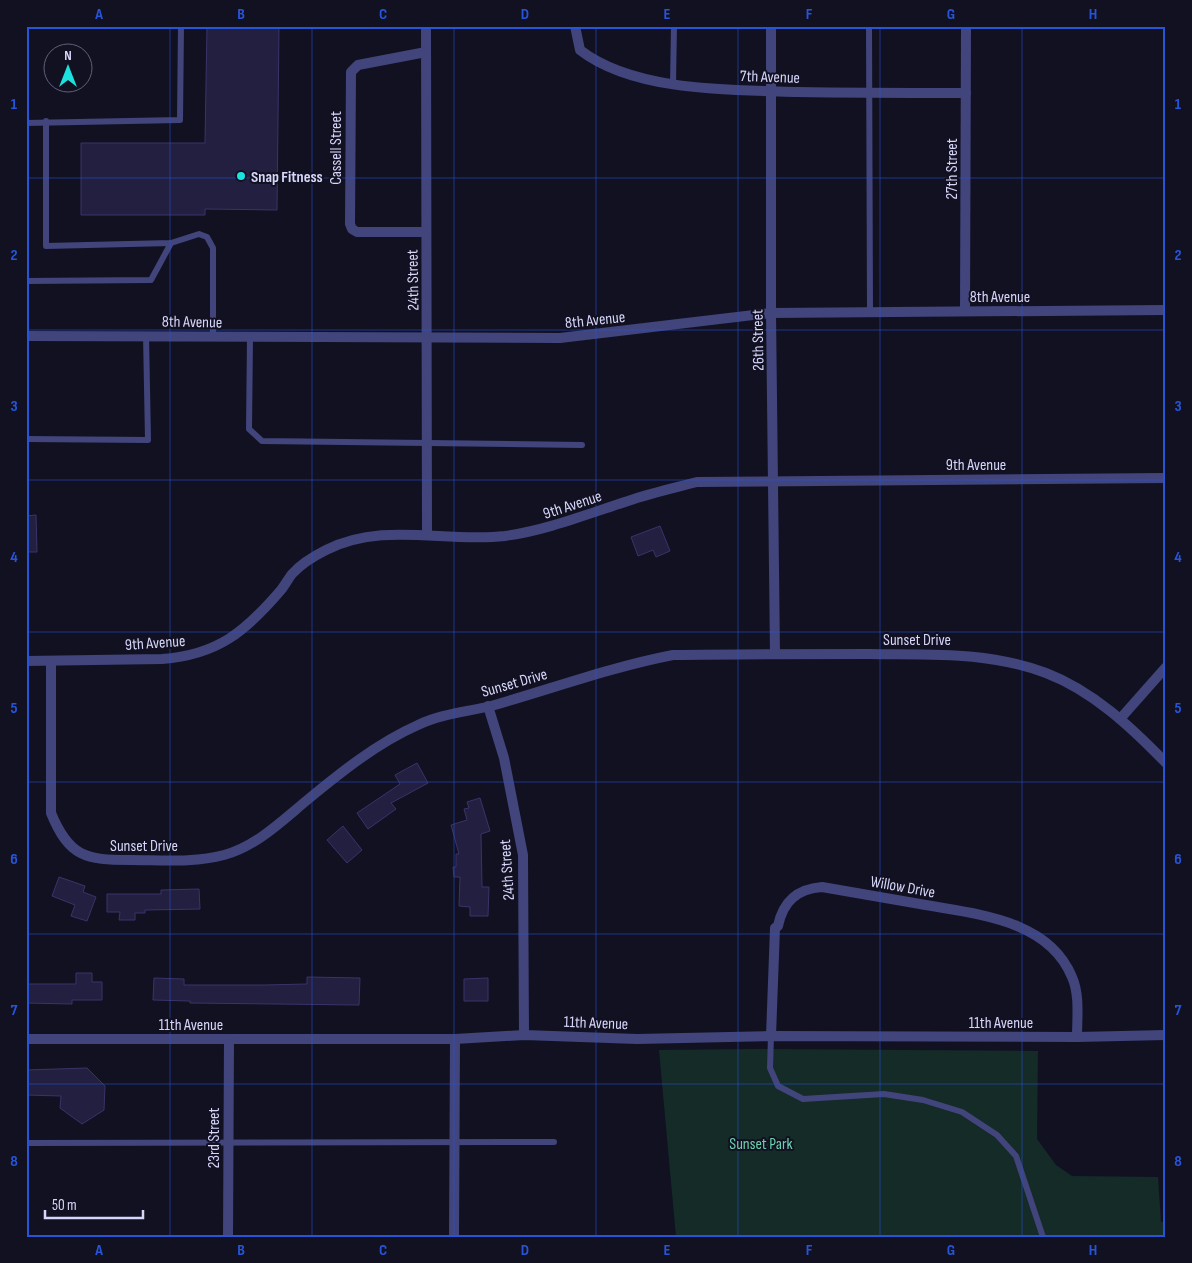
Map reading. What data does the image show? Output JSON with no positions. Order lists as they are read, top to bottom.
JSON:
{
  "streets": {
    "street": [
      "7th Avenue",
      "Cassell Street",
      "27th Street",
      "24th Street",
      "8th Avenue",
      "26th Street",
      "9th Avenue",
      "Sunset Drive",
      "Willow Drive",
      "11th Avenue",
      "23rd Street"
    ]
  },
  "crossings": [
    ["7th Avenue", "27th Street"],
    ["7th Avenue", "26th Street"],
    ["Cassell Street", "24th Street"],
    ["27th Street", "8th Avenue"],
    ["24th Street", "8th Avenue"],
    ["24th Street", "9th Avenue"],
    ["24th Street", "Sunset Drive"],
    ["24th Street", "11th Avenue"],
    ["8th Avenue", "26th Street"],
    ["26th Street", "9th Avenue"],
    ["26th Street", "Sunset Drive"],
    ["9th Avenue", "Sunset Drive"],
    ["Willow Drive", "11th Avenue"],
    ["11th Avenue", "23rd Street"]
  ],
  "parks": ["Sunset Park"],
  "places": ["Snap Fitness"],
  "scale_bar": "50 m",
  "north": "top",
  "grid": {
    "columns": [
      "A",
      "B",
      "C",
      "D",
      "E",
      "F",
      "G",
      "H"
    ],
    "rows": [
      "1",
      "2",
      "3",
      "4",
      "5",
      "6",
      "7",
      "8"
    ]
  }
}
